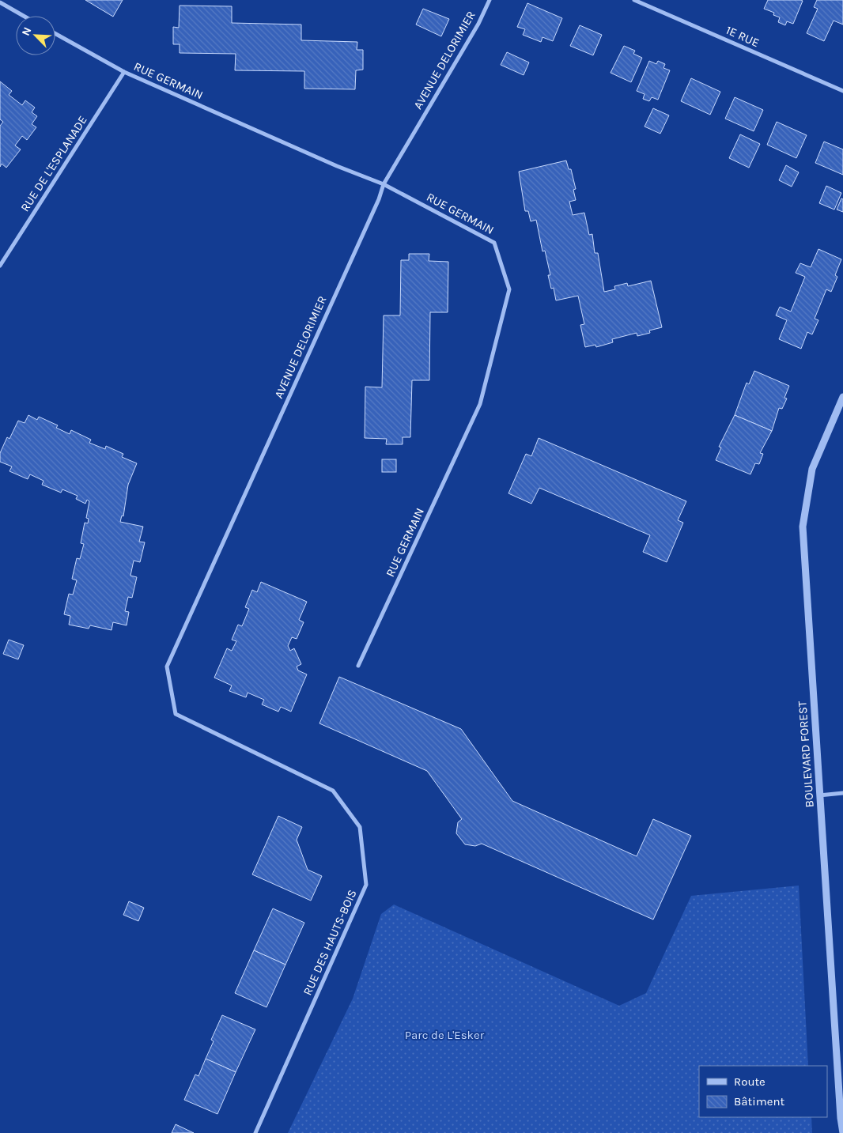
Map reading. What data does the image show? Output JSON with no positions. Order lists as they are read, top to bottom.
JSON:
{
  "streets": {
    "street": [
      "1E RUE",
      "AVENUE DELORIMIER",
      "RUE GERMAIN",
      "RUE DE L'ESPLANADE",
      "BOULEVARD FOREST",
      "RUE DES HAUTS-BOIS"
    ]
  },
  "crossings": [
    ["AVENUE DELORIMIER", "RUE GERMAIN"],
    ["AVENUE DELORIMIER", "RUE DES HAUTS-BOIS"],
    ["RUE GERMAIN", "RUE DE L'ESPLANADE"]
  ],
  "parks": ["Parc de L'Esker"],
  "legend": ["Route", "Bâtiment"],
  "north": "top left"
}
